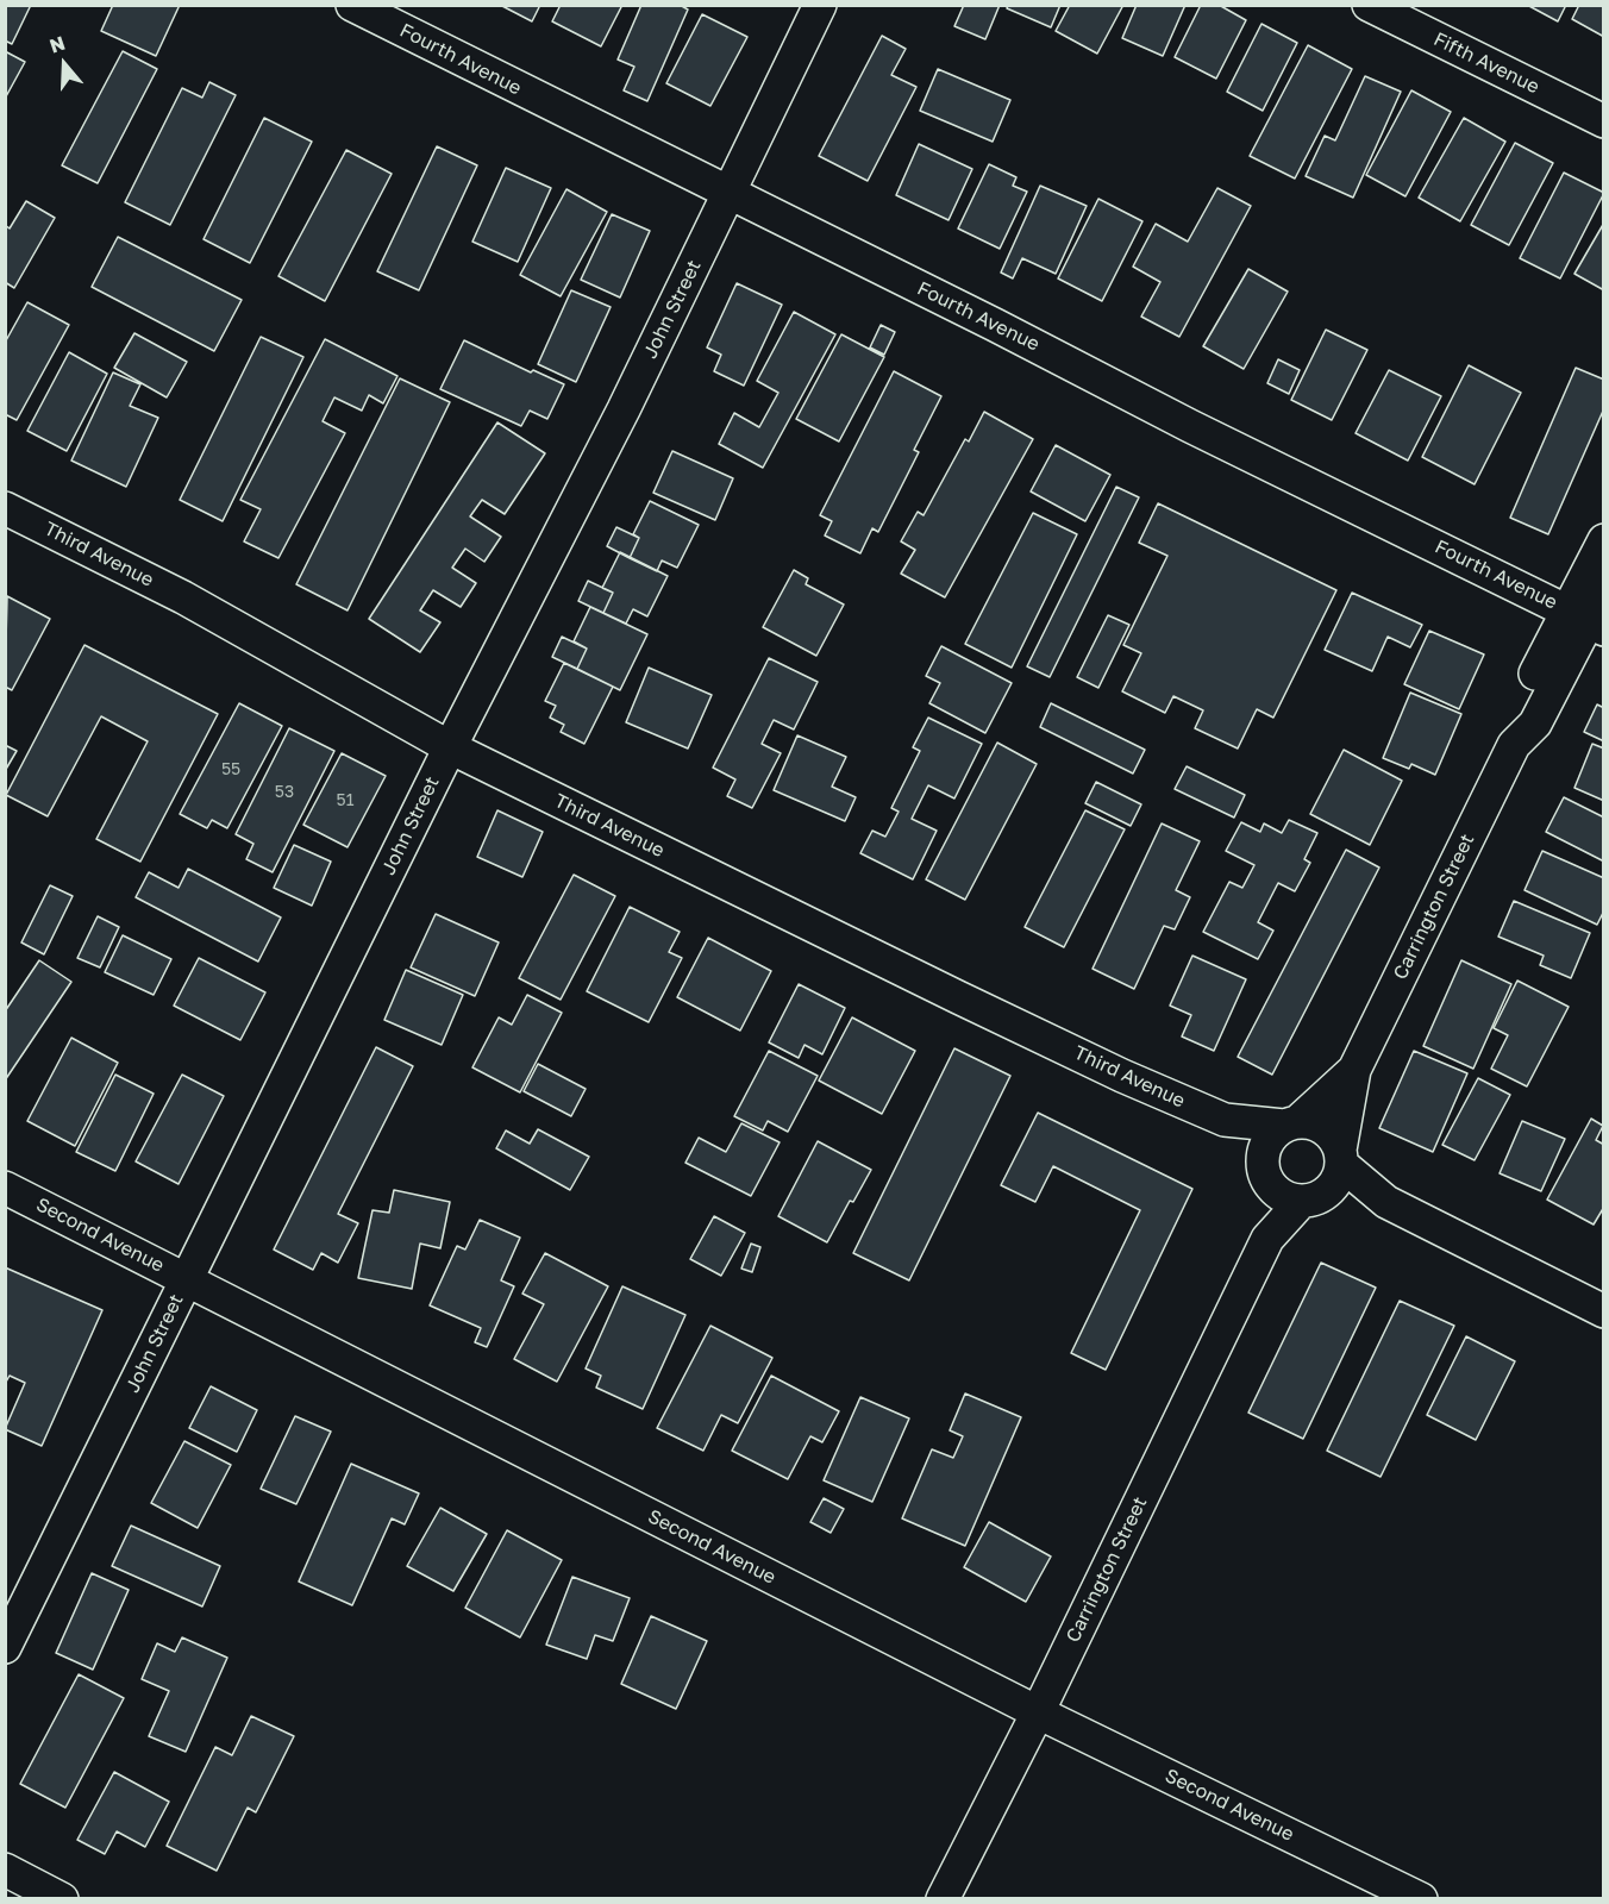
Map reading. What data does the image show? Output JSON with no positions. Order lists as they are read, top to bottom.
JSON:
{
  "streets": {
    "street": [
      "Fourth Avenue",
      "Fifth Avenue",
      "John Street",
      "Third Avenue",
      "Carrington Street",
      "Second Avenue"
    ]
  },
  "crossings": [
    ["Fourth Avenue", "John Street"],
    ["Fourth Avenue", "Carrington Street"],
    ["John Street", "Third Avenue"],
    ["John Street", "Second Avenue"],
    ["Third Avenue", "Carrington Street"],
    ["Carrington Street", "Second Avenue"]
  ],
  "house_numbers": ["55", "53", "51"],
  "north": "top"
}
